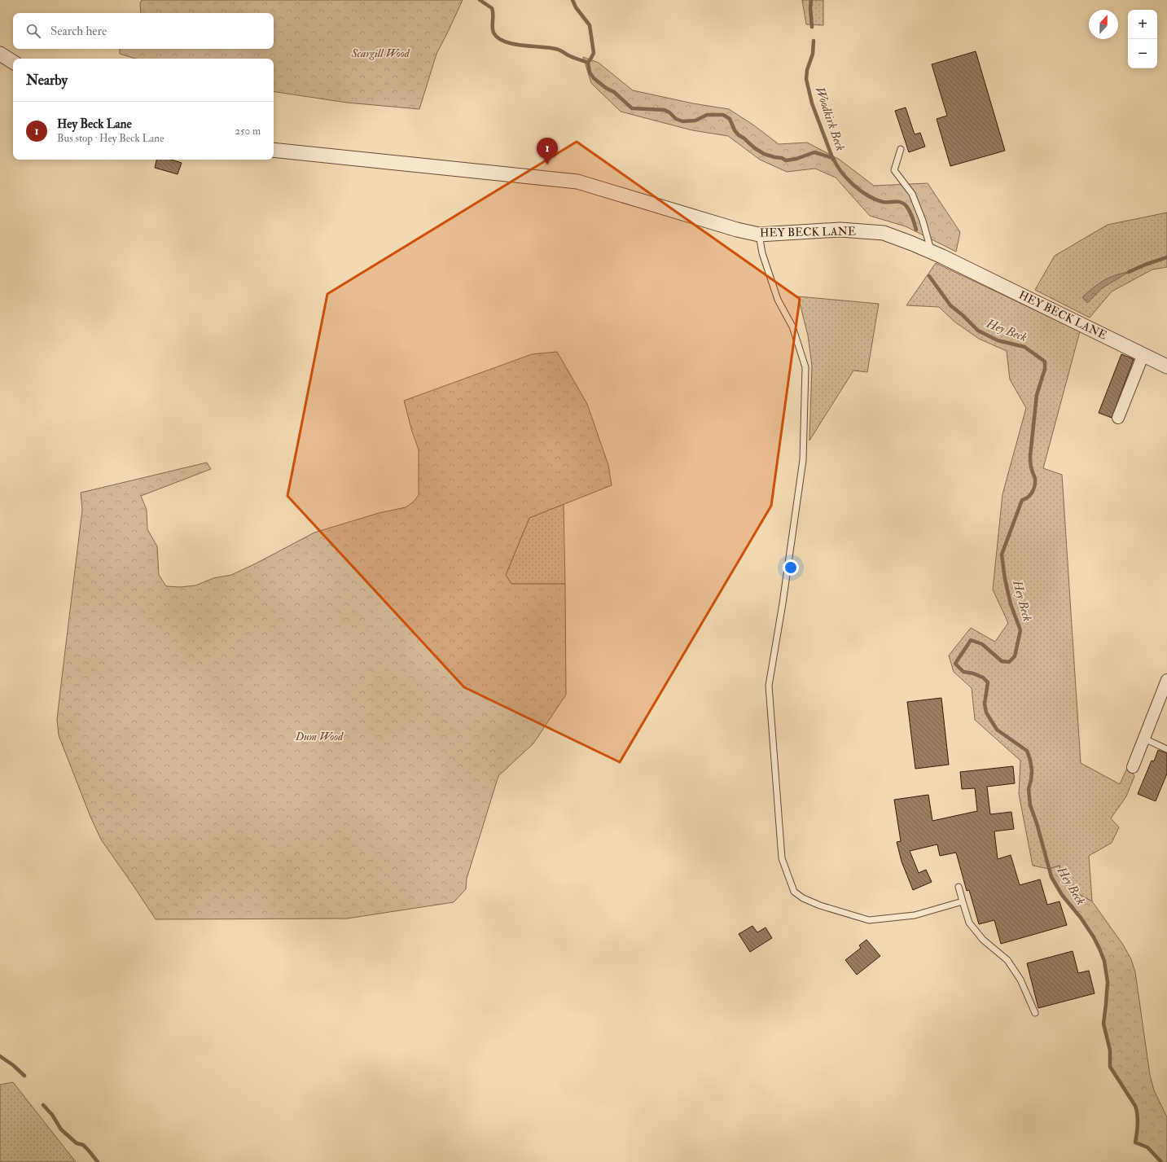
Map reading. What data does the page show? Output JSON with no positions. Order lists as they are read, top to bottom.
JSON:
{
  "streets": {
    "street": ["HEY BECK LANE"]
  },
  "water": ["Woodkirk Beck", "Hey Beck"],
  "parks": ["Scargill Wood", "Dum Wood"],
  "north": "top",
  "page": {
    "map_buttons": ["+", "−"],
    "search": "Search here",
    "heading": "Nearby",
    "list": [
      {
        "mark": "1",
        "name": "Hey Beck Lane",
        "note": "Bus stop · Hey Beck Lane",
        "value": "250 m"
      }
    ],
    "pins": "1"
  }
}
